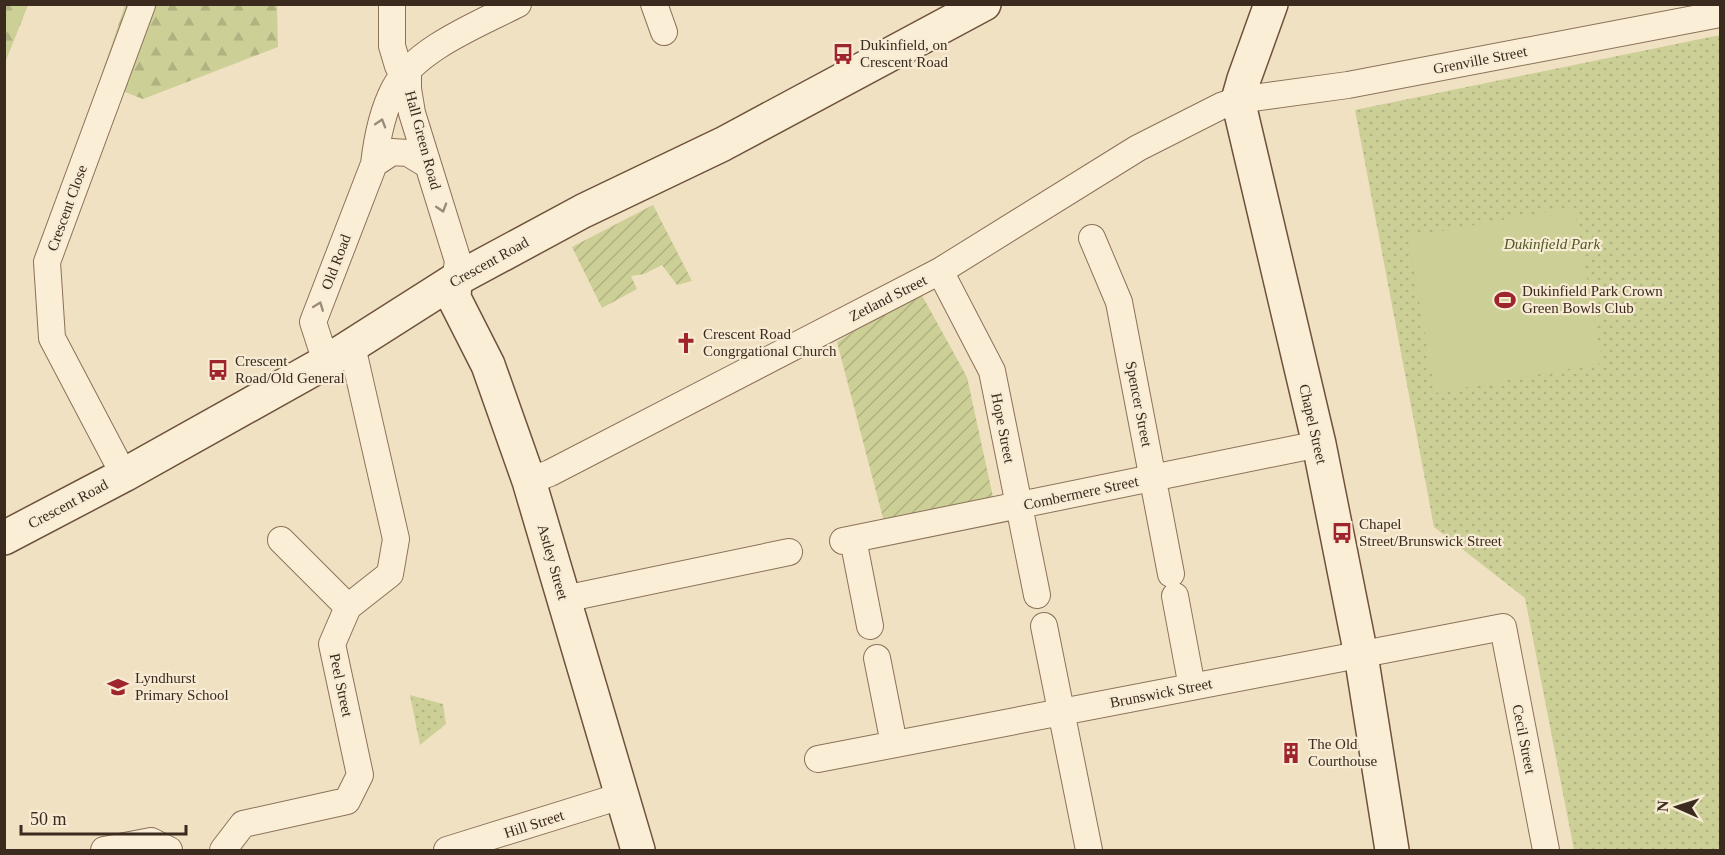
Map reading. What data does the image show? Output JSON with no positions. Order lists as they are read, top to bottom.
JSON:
{
  "streets": {
    "main road": ["Crescent Road", "Chapel Street", "Astley Street"],
    "street": [
      "Grenville Street",
      "Hall Green Road",
      "Crescent Close",
      "Old Road",
      "Zetland Street",
      "Spencer Street",
      "Hope Street",
      "Combermere Street",
      "Peel Street",
      "Brunswick Street",
      "Cecil Street",
      "Hill Street"
    ]
  },
  "crossings": [
    ["Grenville Street", "Zetland Street"],
    ["Grenville Street", "Chapel Street"],
    ["Hall Green Road", "Old Road"],
    ["Hall Green Road", "Crescent Road"],
    ["Hall Green Road", "Astley Street"],
    ["Crescent Close", "Crescent Road"],
    ["Old Road", "Crescent Road"],
    ["Old Road", "Peel Street"],
    ["Crescent Road", "Astley Street"],
    ["Crescent Road", "Peel Street"],
    ["Zetland Street", "Chapel Street"],
    ["Zetland Street", "Hope Street"],
    ["Zetland Street", "Astley Street"],
    ["Spencer Street", "Combermere Street"],
    ["Spencer Street", "Brunswick Street"],
    ["Chapel Street", "Combermere Street"],
    ["Chapel Street", "Brunswick Street"],
    ["Hope Street", "Combermere Street"],
    ["Astley Street", "Hill Street"],
    ["Brunswick Street", "Cecil Street"]
  ],
  "one_way": ["Hall Green Road", "Old Road"],
  "parks": ["Dukinfield Park"],
  "places": {
    "bus stop": ["Dukinfield, on Crescent Road", "Crescent Road/Old General", "Chapel Street/Brunswick Street"],
    "sports": ["Dukinfield Park Crown Green Bowls Club"],
    "church": ["Crescent Road Congrgational Church"],
    "school or university": ["Lyndhurst Primary School"],
    "building": ["The Old Courthouse"]
  },
  "scale_bar": "50 m",
  "north": "left"
}
